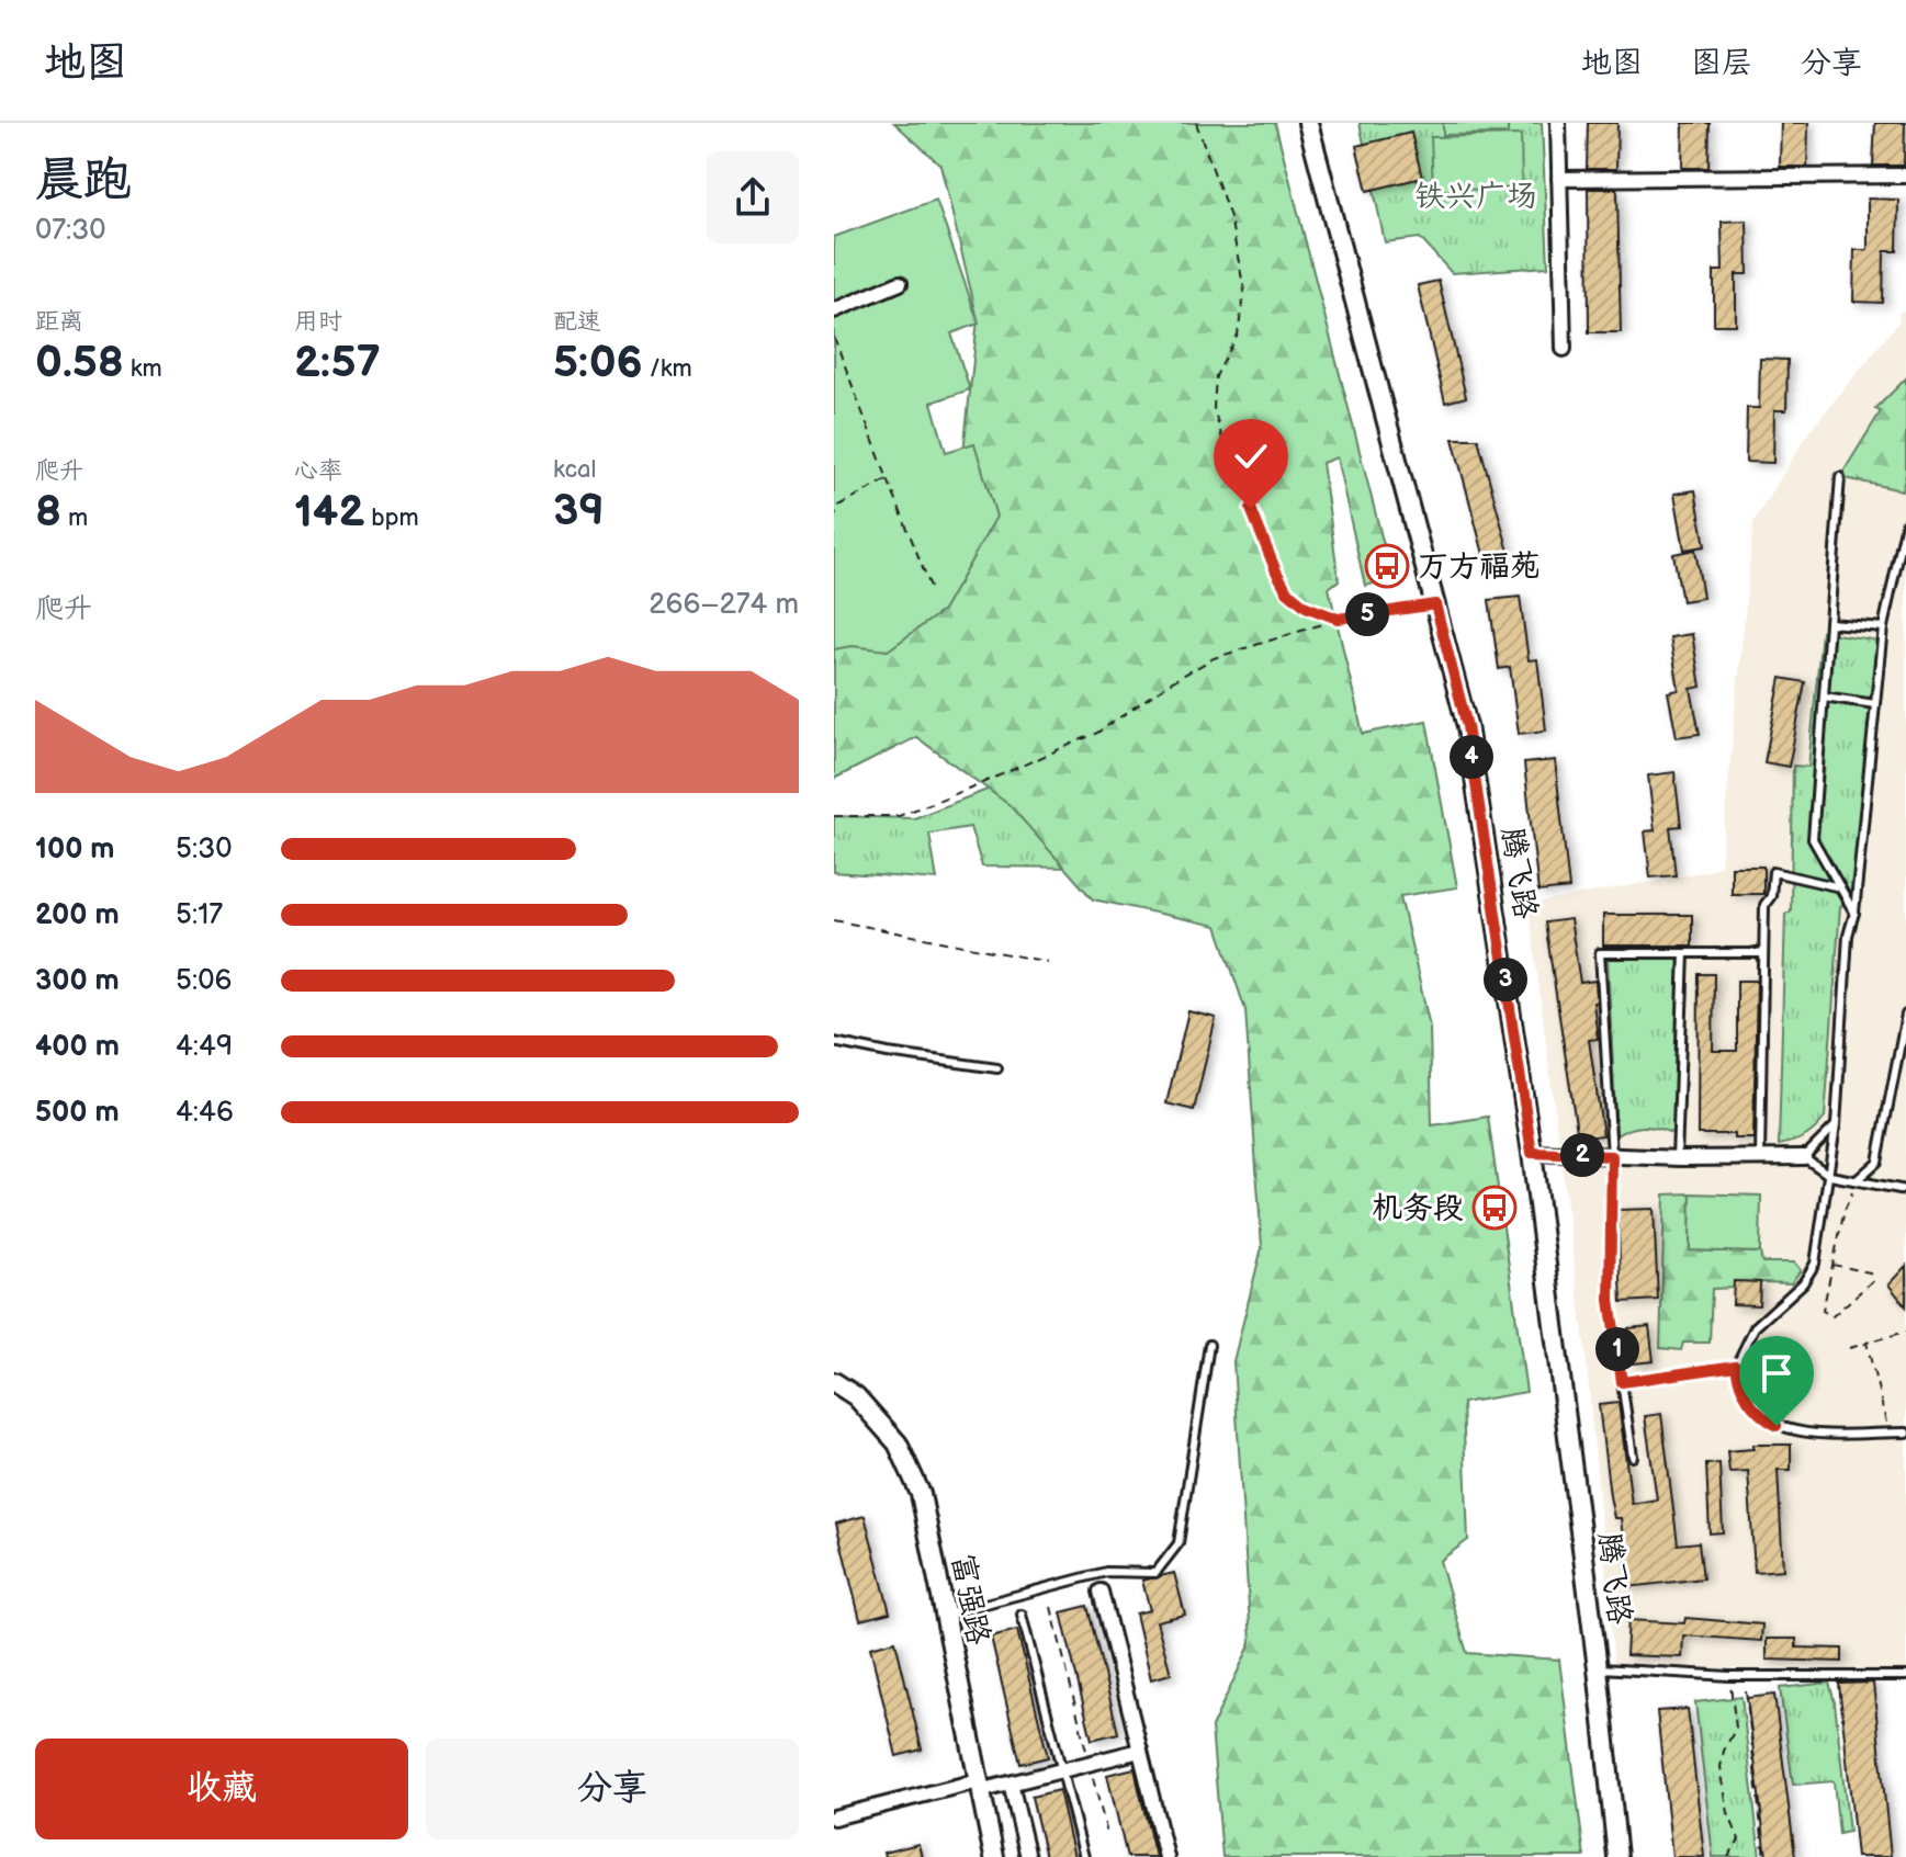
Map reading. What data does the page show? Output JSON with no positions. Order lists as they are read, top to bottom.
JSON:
{
  "streets": {
    "street": ["腾飞路", "富强路"]
  },
  "parks": ["铁兴广场"],
  "places": {
    "bus stop": ["万方福苑", "机务段"]
  },
  "page": {
    "header": "地图",
    "nav": ["地图", "图层", "分享"],
    "heading": ["晨跑", "07:30"],
    "stats": [
      ["距离", "0.58 km"],
      ["用时", "2:57"],
      ["配速", "5:06 /km"],
      ["爬升", "8 m"],
      ["心率", "142 bpm"],
      ["kcal", "39"]
    ],
    "chart": ["爬升", "266–274 m"],
    "pins": [
      "5",
      "4",
      "3",
      "2",
      "1"
    ],
    "list": [
      {
        "name": "100 m",
        "note": "5:30"
      },
      {
        "name": "200 m",
        "note": "5:17"
      },
      {
        "name": "300 m",
        "note": "5:06"
      },
      {
        "name": "400 m",
        "note": "4:49"
      },
      {
        "name": "500 m",
        "note": "4:46"
      }
    ],
    "buttons": ["收藏", "分享"]
  }
}
